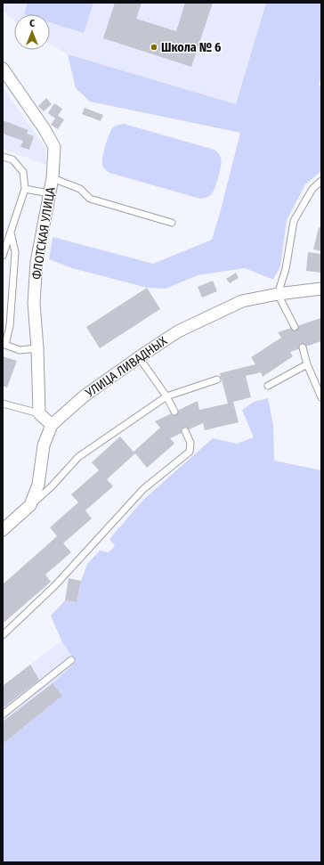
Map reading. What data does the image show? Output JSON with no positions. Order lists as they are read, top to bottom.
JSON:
{
  "streets": {
    "street": ["ФЛОТСКАЯ УЛИЦА", "УЛИЦА ЛИВАДНЫХ"]
  },
  "places": ["Школа № 6"],
  "north": "top"
}
